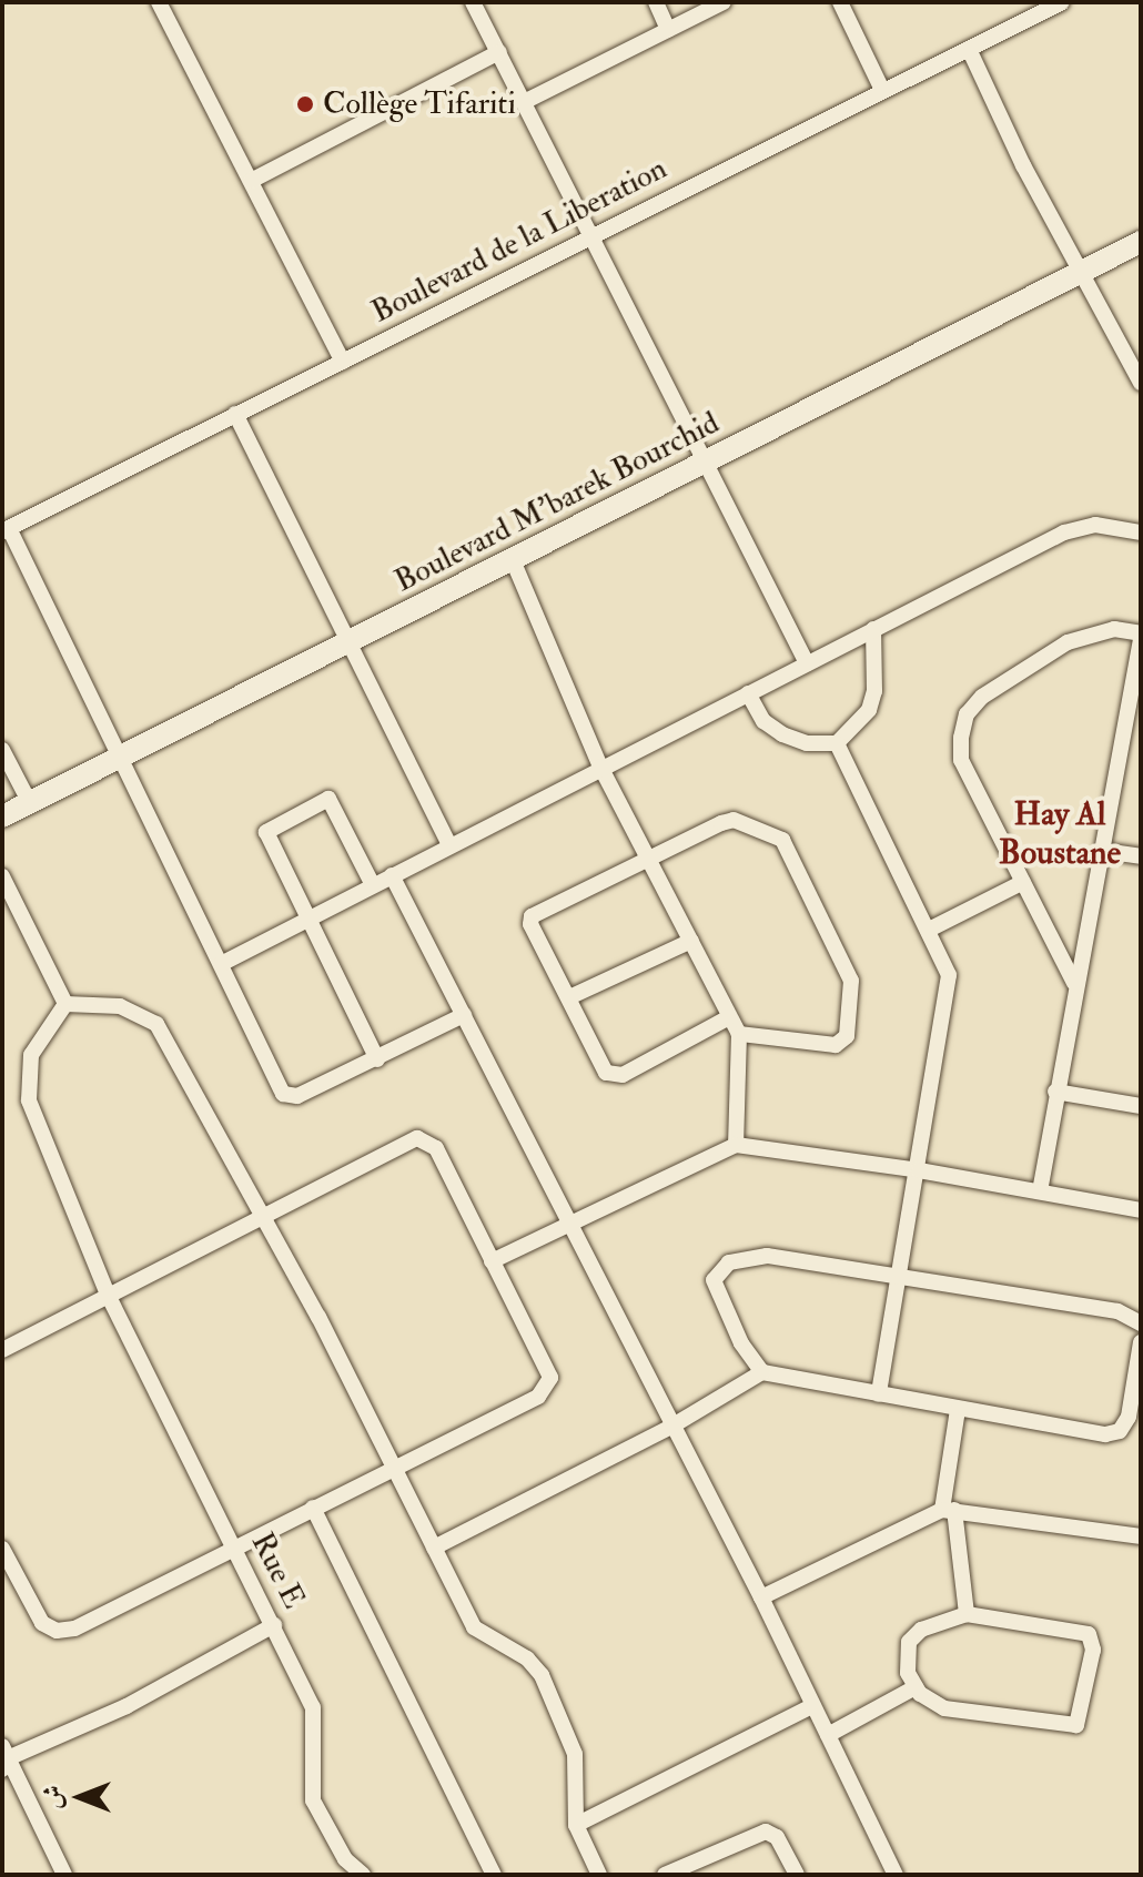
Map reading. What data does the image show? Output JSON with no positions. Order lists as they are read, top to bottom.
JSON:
{
  "streets": {
    "street": ["Boulevard de la Liberation", "Boulevard M'barek Bourchid", "Rue E"]
  },
  "districts": ["Hay Al Boustane"],
  "places": ["Collège Tifariti"],
  "north": "left"
}
